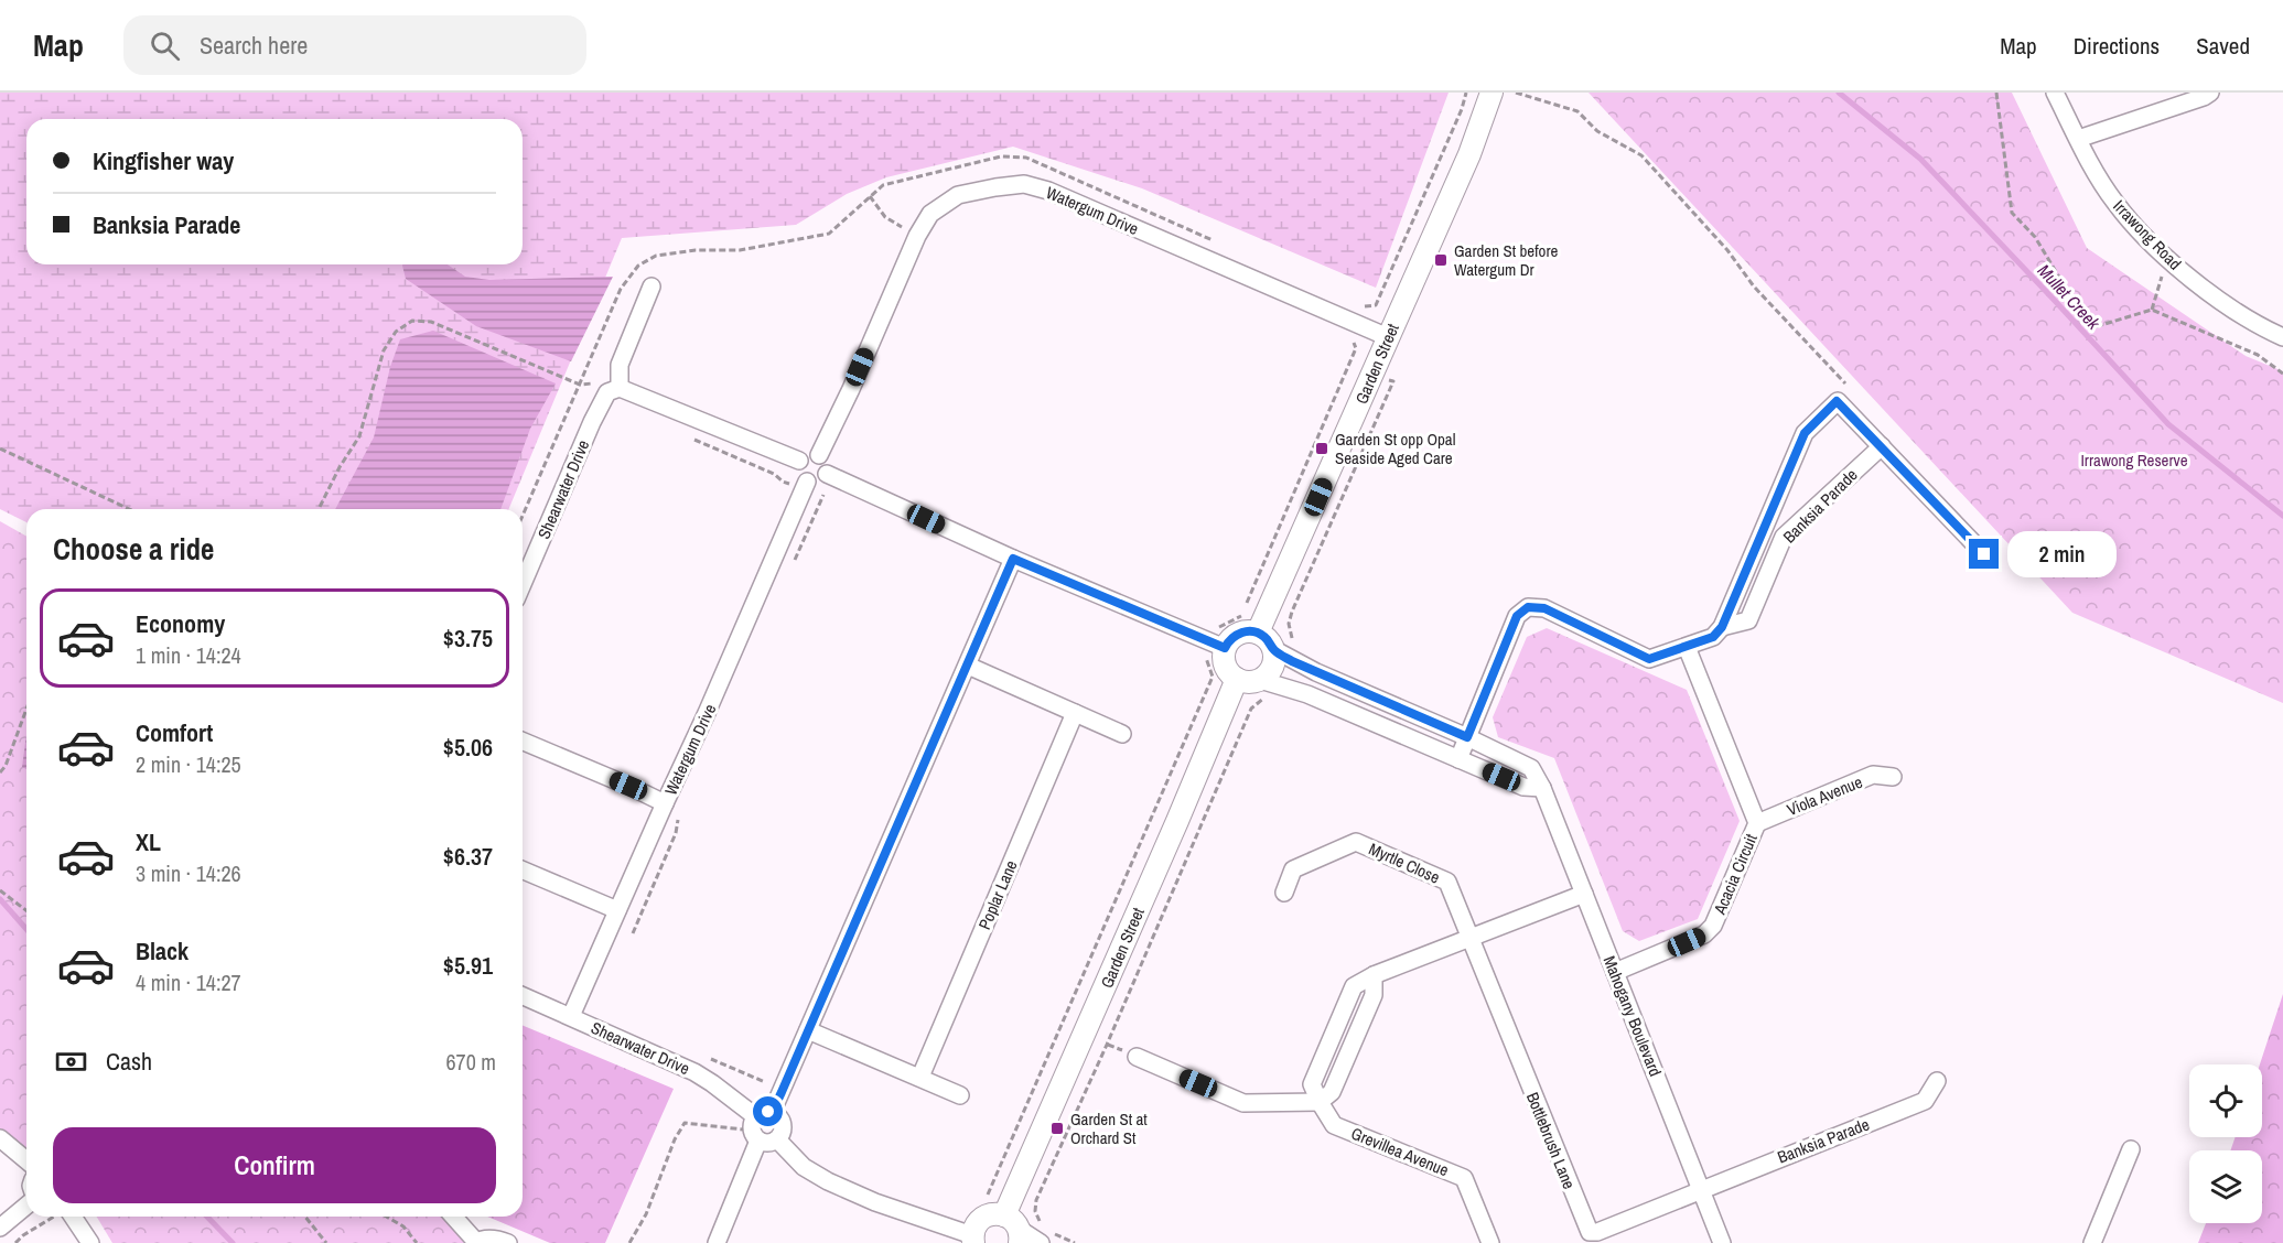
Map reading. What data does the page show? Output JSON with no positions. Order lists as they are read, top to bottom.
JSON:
{
  "streets": {
    "street": [
      "Watergum Drive",
      "Irrawong Road",
      "Garden Street",
      "Shearwater Drive",
      "Banksia Parade",
      "Viola Avenue",
      "Myrtle Close",
      "Acacia Circuit",
      "Poplar Lane",
      "Mahogany Boulevard",
      "Bottlebrush Lane",
      "Grevillea Avenue"
    ]
  },
  "crossings": [
    ["Watergum Drive", "Garden Street"],
    ["Watergum Drive", "Shearwater Drive"],
    ["Garden Street", "Mahogany Boulevard"],
    ["Banksia Parade", "Mahogany Boulevard"],
    ["Banksia Parade", "Bottlebrush Lane"],
    ["Viola Avenue", "Acacia Circuit"],
    ["Myrtle Close", "Bottlebrush Lane"],
    ["Acacia Circuit", "Mahogany Boulevard"],
    ["Mahogany Boulevard", "Bottlebrush Lane"]
  ],
  "water": ["Mullet Creek"],
  "parks": ["Irrawong Reserve"],
  "places": {
    "transit": ["Garden St before Watergum Dr", "Garden St opp Opal Seaside Aged Care", "Garden St at Orchard St"]
  },
  "page": {
    "header": "Map",
    "search": "Search here",
    "nav": ["Map", "Directions", "Saved"],
    "banner": ["Kingfisher way", "Banksia Parade"],
    "heading": "Choose a ride",
    "bubble": "2 min",
    "list": [
      {
        "name": "Economy",
        "note": "1 min · 14:24",
        "value": "$3.75"
      },
      {
        "name": "Comfort",
        "note": "2 min · 14:25",
        "value": "$5.06"
      },
      {
        "name": "XL",
        "note": "3 min · 14:26",
        "value": "$6.37"
      },
      {
        "name": "Black",
        "note": "4 min · 14:27",
        "value": "$5.91"
      }
    ],
    "pay": ["Cash", "670 m"],
    "buttons": "Confirm"
  }
}
